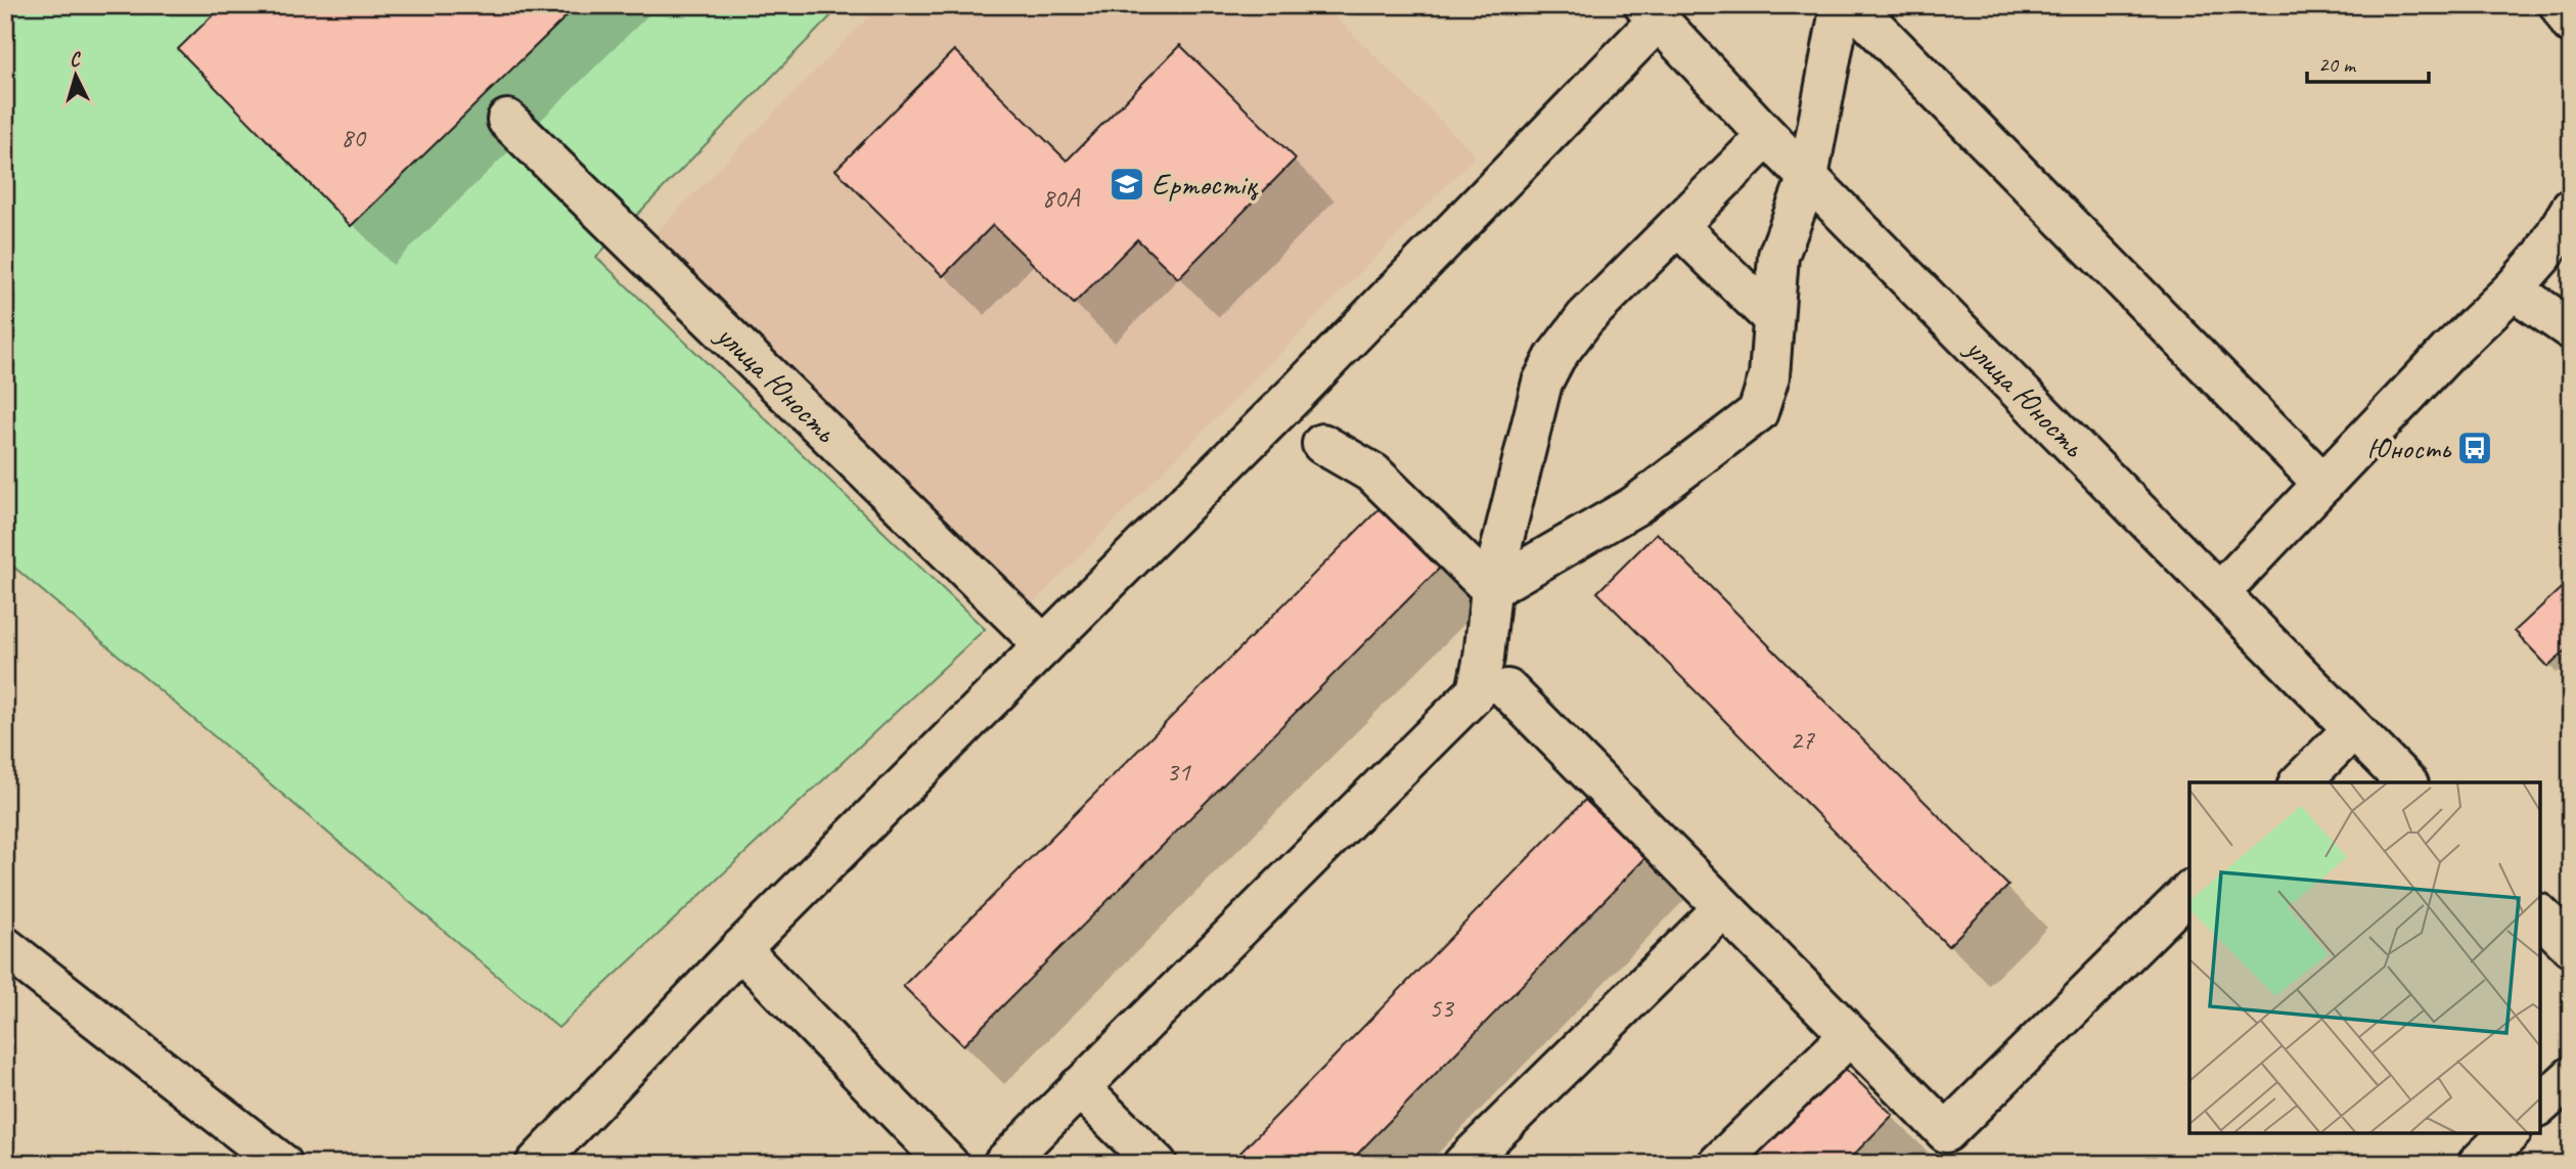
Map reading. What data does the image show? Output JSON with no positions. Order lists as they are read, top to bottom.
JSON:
{
  "streets": {
    "street": ["улица Юность"]
  },
  "places": {
    "school or university": ["Ертөстіқ"],
    "bus stop": ["Юность"]
  },
  "house_numbers": [
    "80",
    "80А",
    "27",
    "31",
    "53"
  ],
  "scale_bar": "20 m",
  "north": "top"
}
